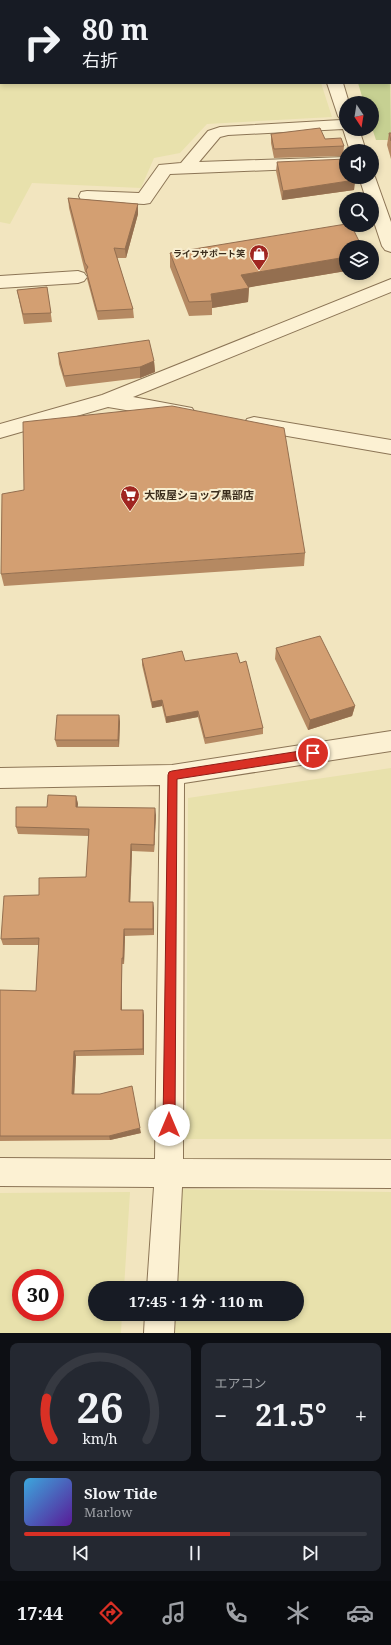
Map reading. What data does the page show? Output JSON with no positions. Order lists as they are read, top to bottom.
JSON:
{
  "places": {
    "shop": ["ライフサポート笑"],
    "supermarket": ["大阪屋ショップ黒部店"]
  },
  "north": "bottom",
  "page": {
    "turn": ["80 m", "右折"],
    "limit": "30",
    "trip": "17:45 · 1 分 · 110 m",
    "tile": "エアコン",
    "heat": ["−", "21.5°", "+"],
    "song": ["Slow Tide", "Marlow"],
    "tabs": "17:44",
    "gauge": ["26", "km/h"]
  }
}
